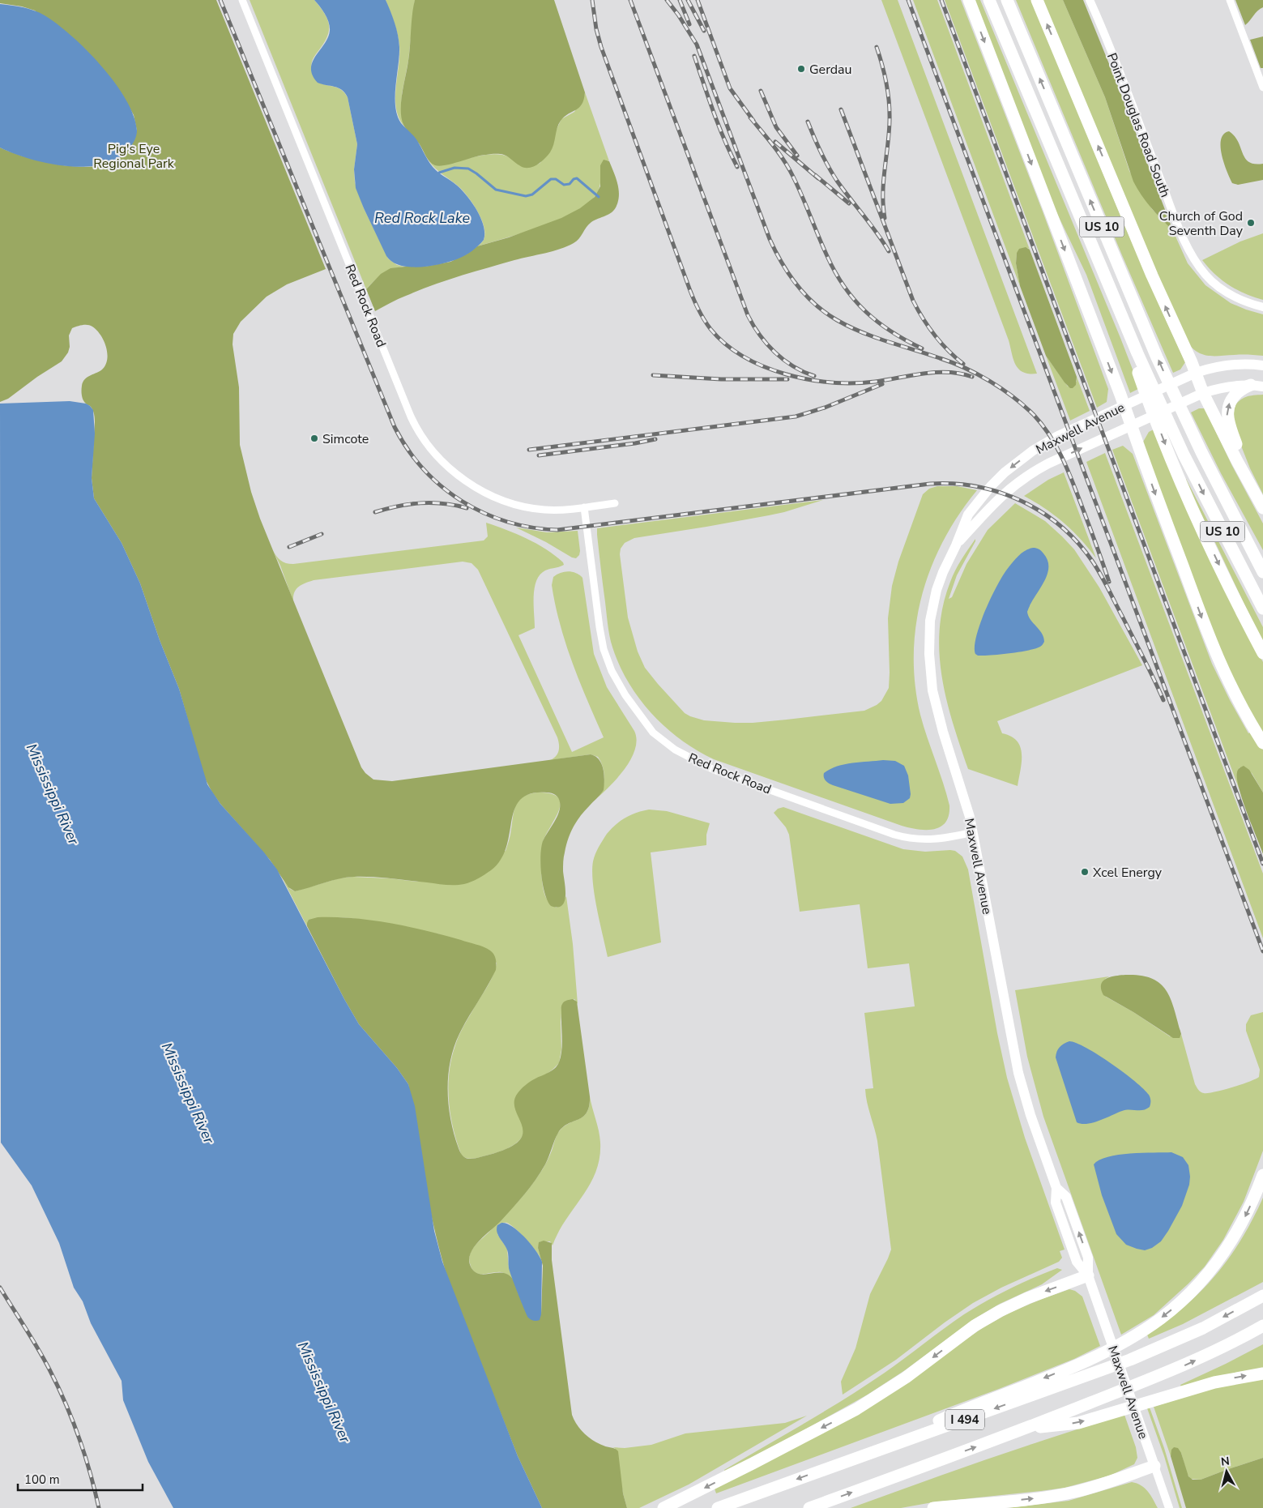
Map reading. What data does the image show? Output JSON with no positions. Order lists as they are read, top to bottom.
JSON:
{
  "streets": {
    "highway": ["US 10", "I 494"],
    "main road": ["Maxwell Avenue"],
    "street": ["Point Douglas Road South", "Red Rock Road"]
  },
  "crossings": [
    ["Red Rock Road", "Maxwell Avenue"]
  ],
  "water": ["Red Rock Lake", "Mississippi River"],
  "parks": ["Pig's Eye Regional Park"],
  "places": [
    "Gerdau",
    "Church of God Seventh Day",
    "Simcote",
    "Xcel Energy"
  ],
  "scale_bar": "100 m",
  "north": "top"
}
